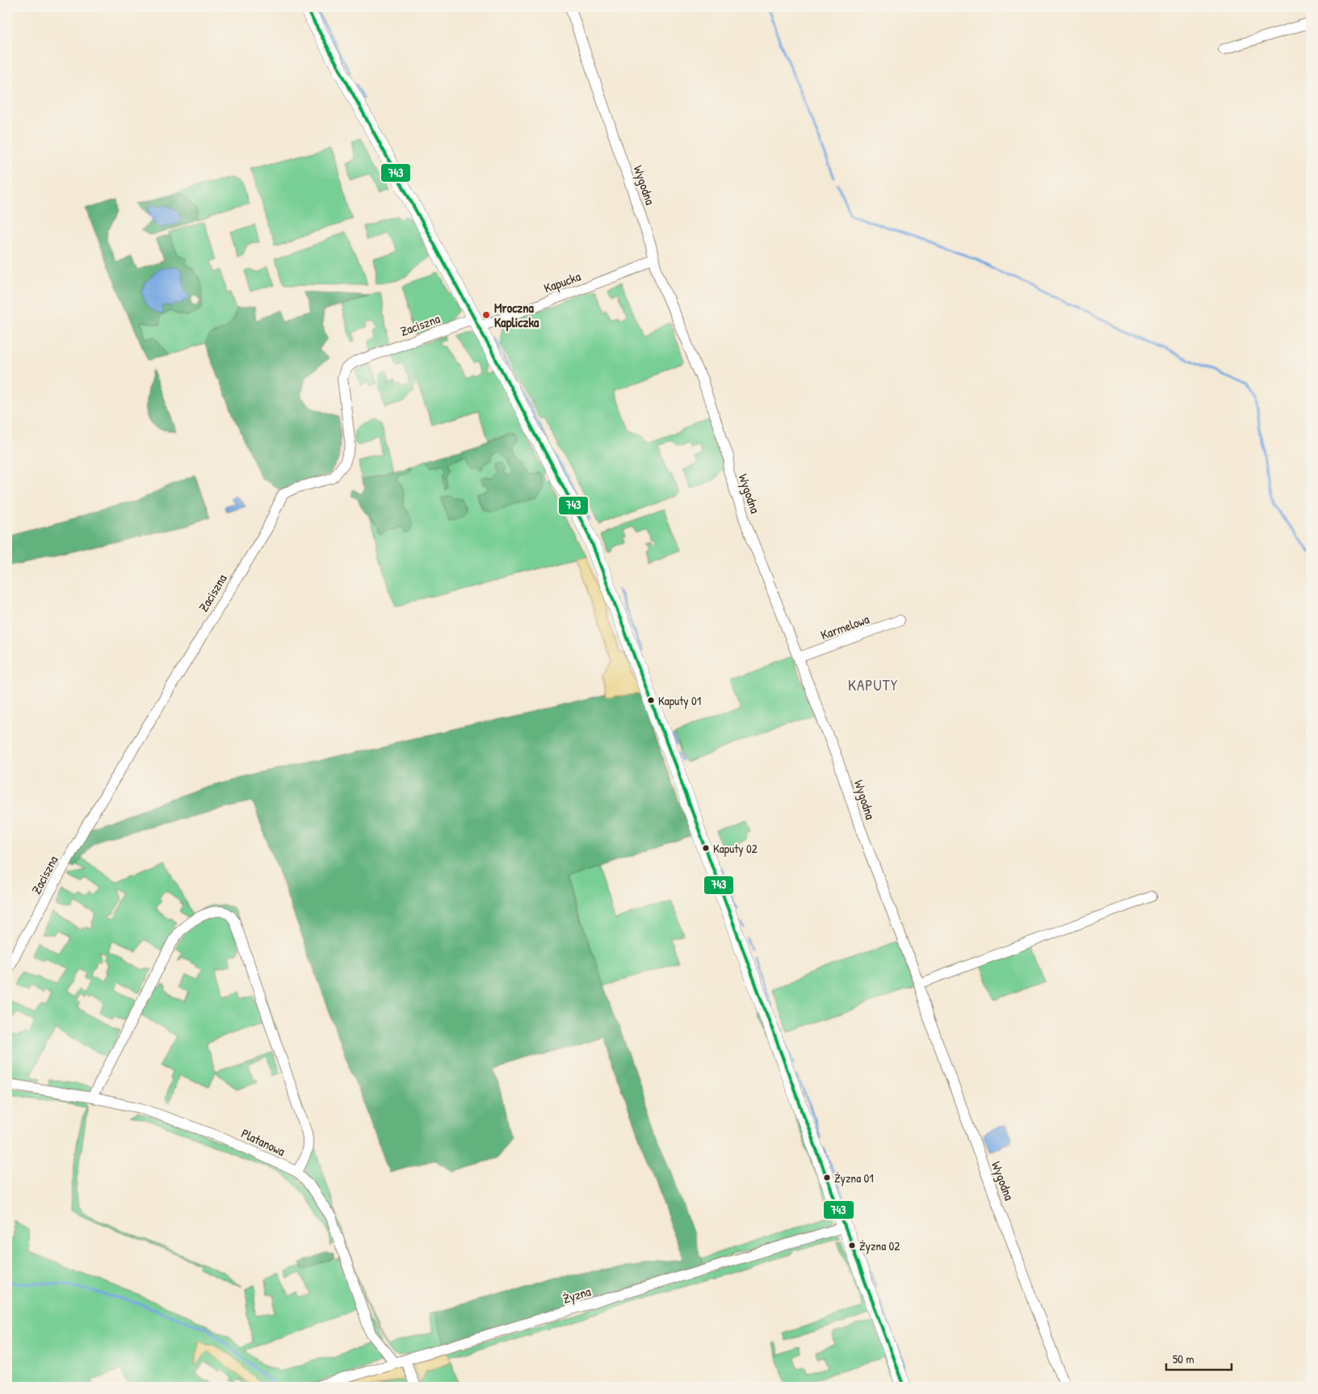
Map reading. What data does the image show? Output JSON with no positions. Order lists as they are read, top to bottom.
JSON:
{
  "streets": {
    "street": [
      "Wygodna",
      "Kapucka",
      "Zaciszna",
      "Karmelowa",
      "Platanowa",
      "Żyzna"
    ]
  },
  "crossings": [
    ["Wygodna", "Kapucka"],
    ["Wygodna", "Karmelowa"],
    ["Kapucka", "Zaciszna"],
    ["Platanowa", "Żyzna"]
  ],
  "districts": ["KAPUTY"],
  "places": [
    "Mroczna Kapliczka",
    "Kaputy 01",
    "Kaputy 02",
    "Żyzna 01",
    "Żyzna 02"
  ],
  "lines": ["transit line 743"],
  "scale_bar": "50 m"
}
